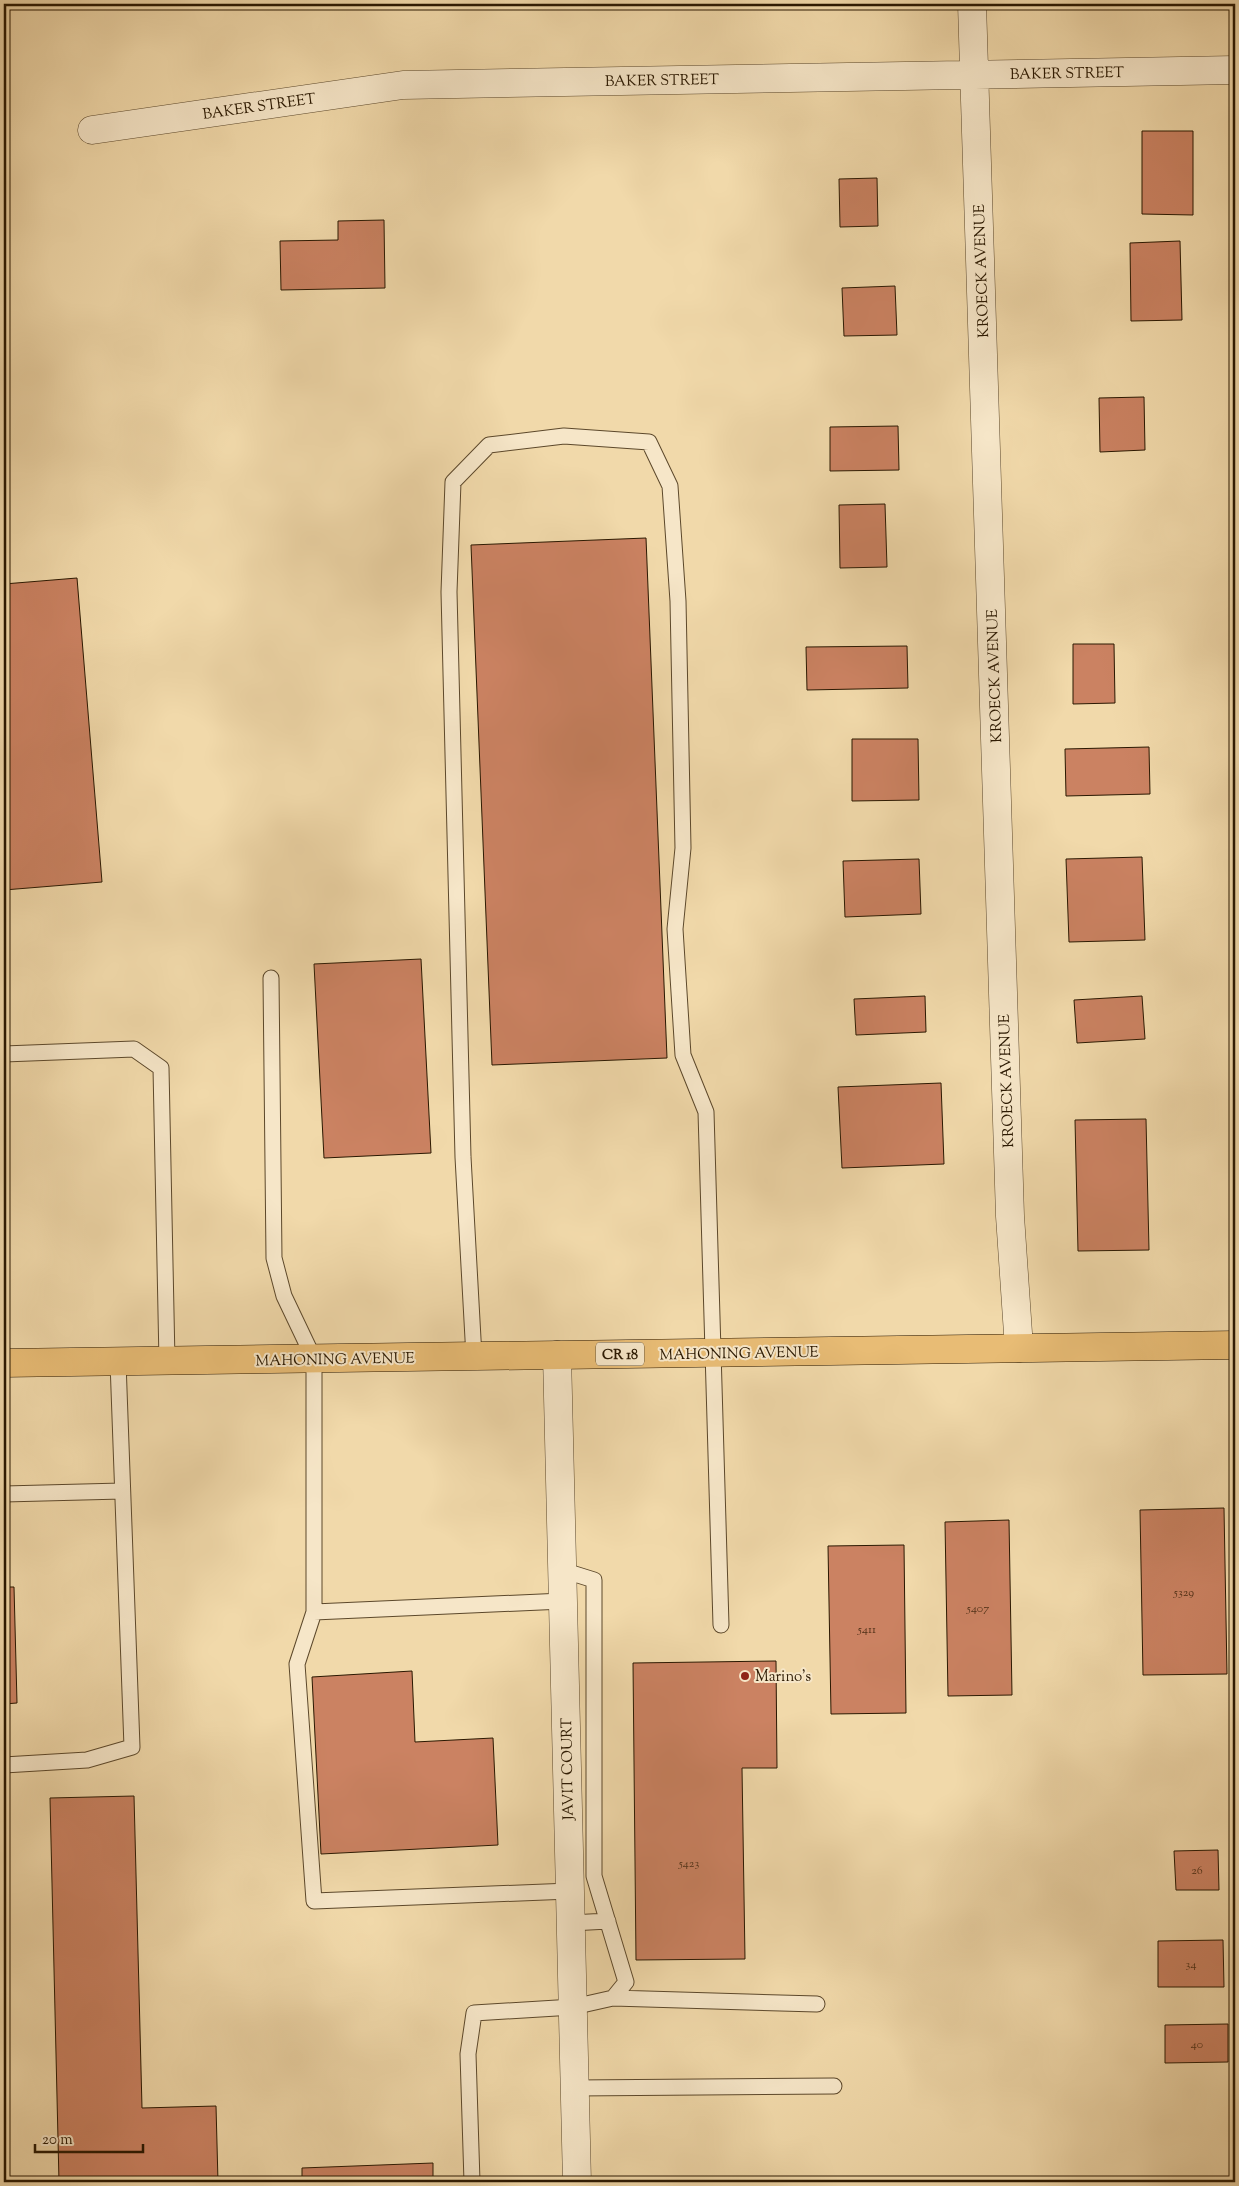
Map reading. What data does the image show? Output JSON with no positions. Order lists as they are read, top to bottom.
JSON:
{
  "streets": {
    "main road": ["MAHONING AVENUE", "CR 18"],
    "street": ["BAKER STREET", "KROECK AVENUE", "JAVIT COURT"]
  },
  "crossings": [
    ["BAKER STREET", "KROECK AVENUE"],
    ["KROECK AVENUE", "MAHONING AVENUE"],
    ["MAHONING AVENUE", "JAVIT COURT"]
  ],
  "places": ["Marino's"],
  "house_numbers": [
    "5329",
    "5407",
    "5411",
    "5423",
    "26",
    "34",
    "40"
  ],
  "scale_bar": "20 m"
}
